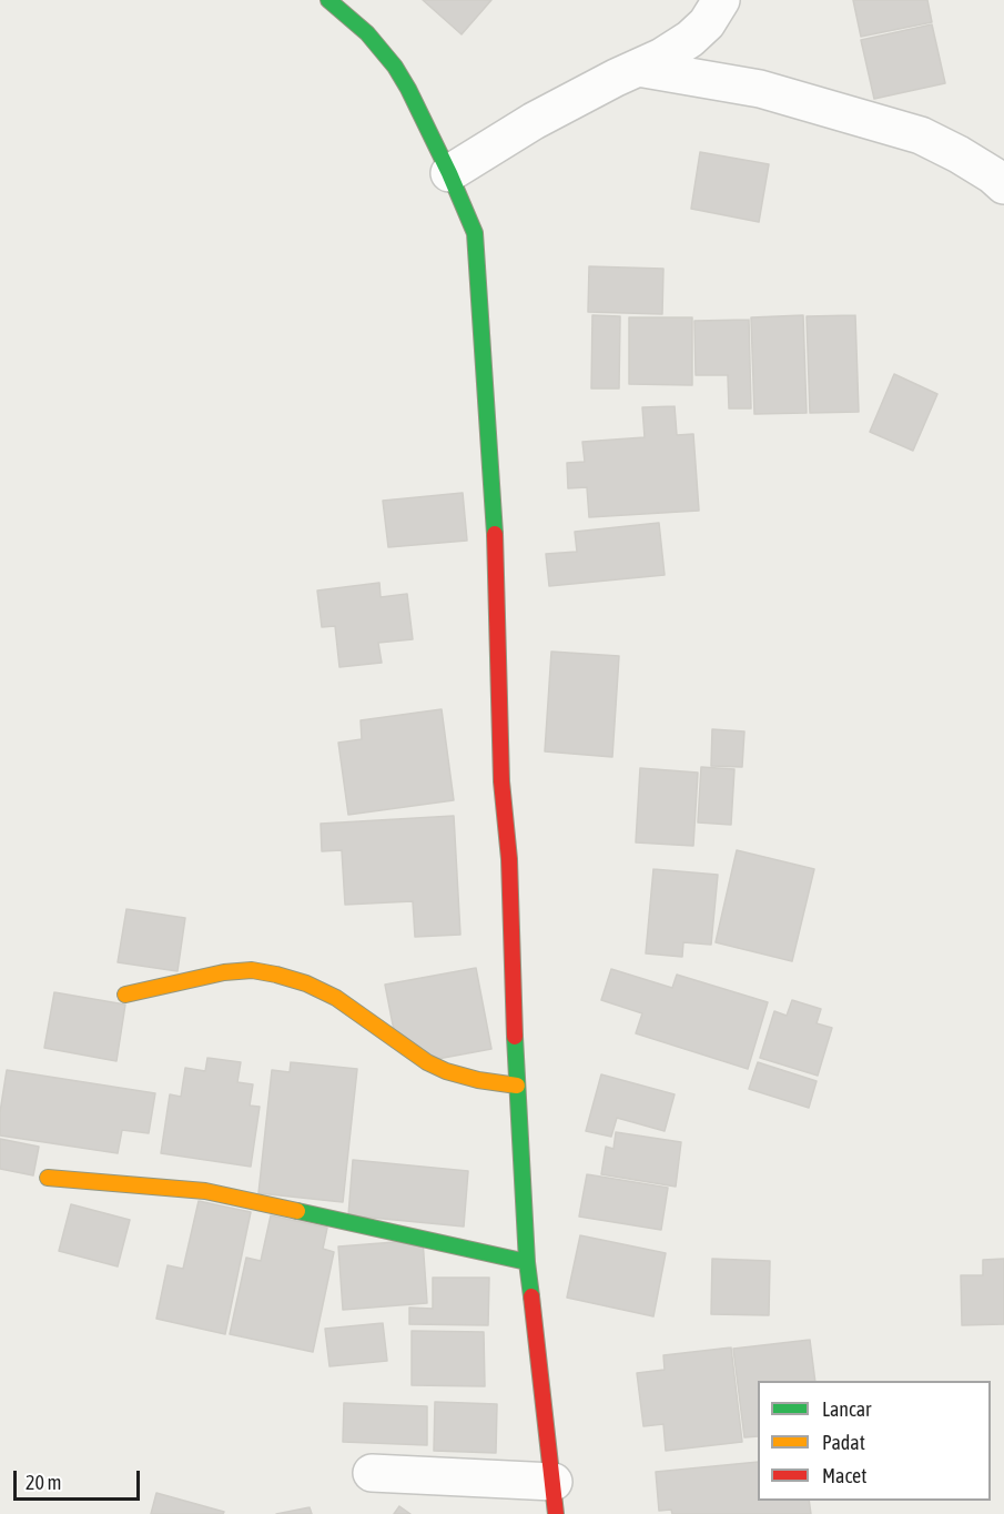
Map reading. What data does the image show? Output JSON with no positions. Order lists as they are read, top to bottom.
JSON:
{
  "legend": ["Lancar", "Padat", "Macet"],
  "scale_bar": "20 m"
}
